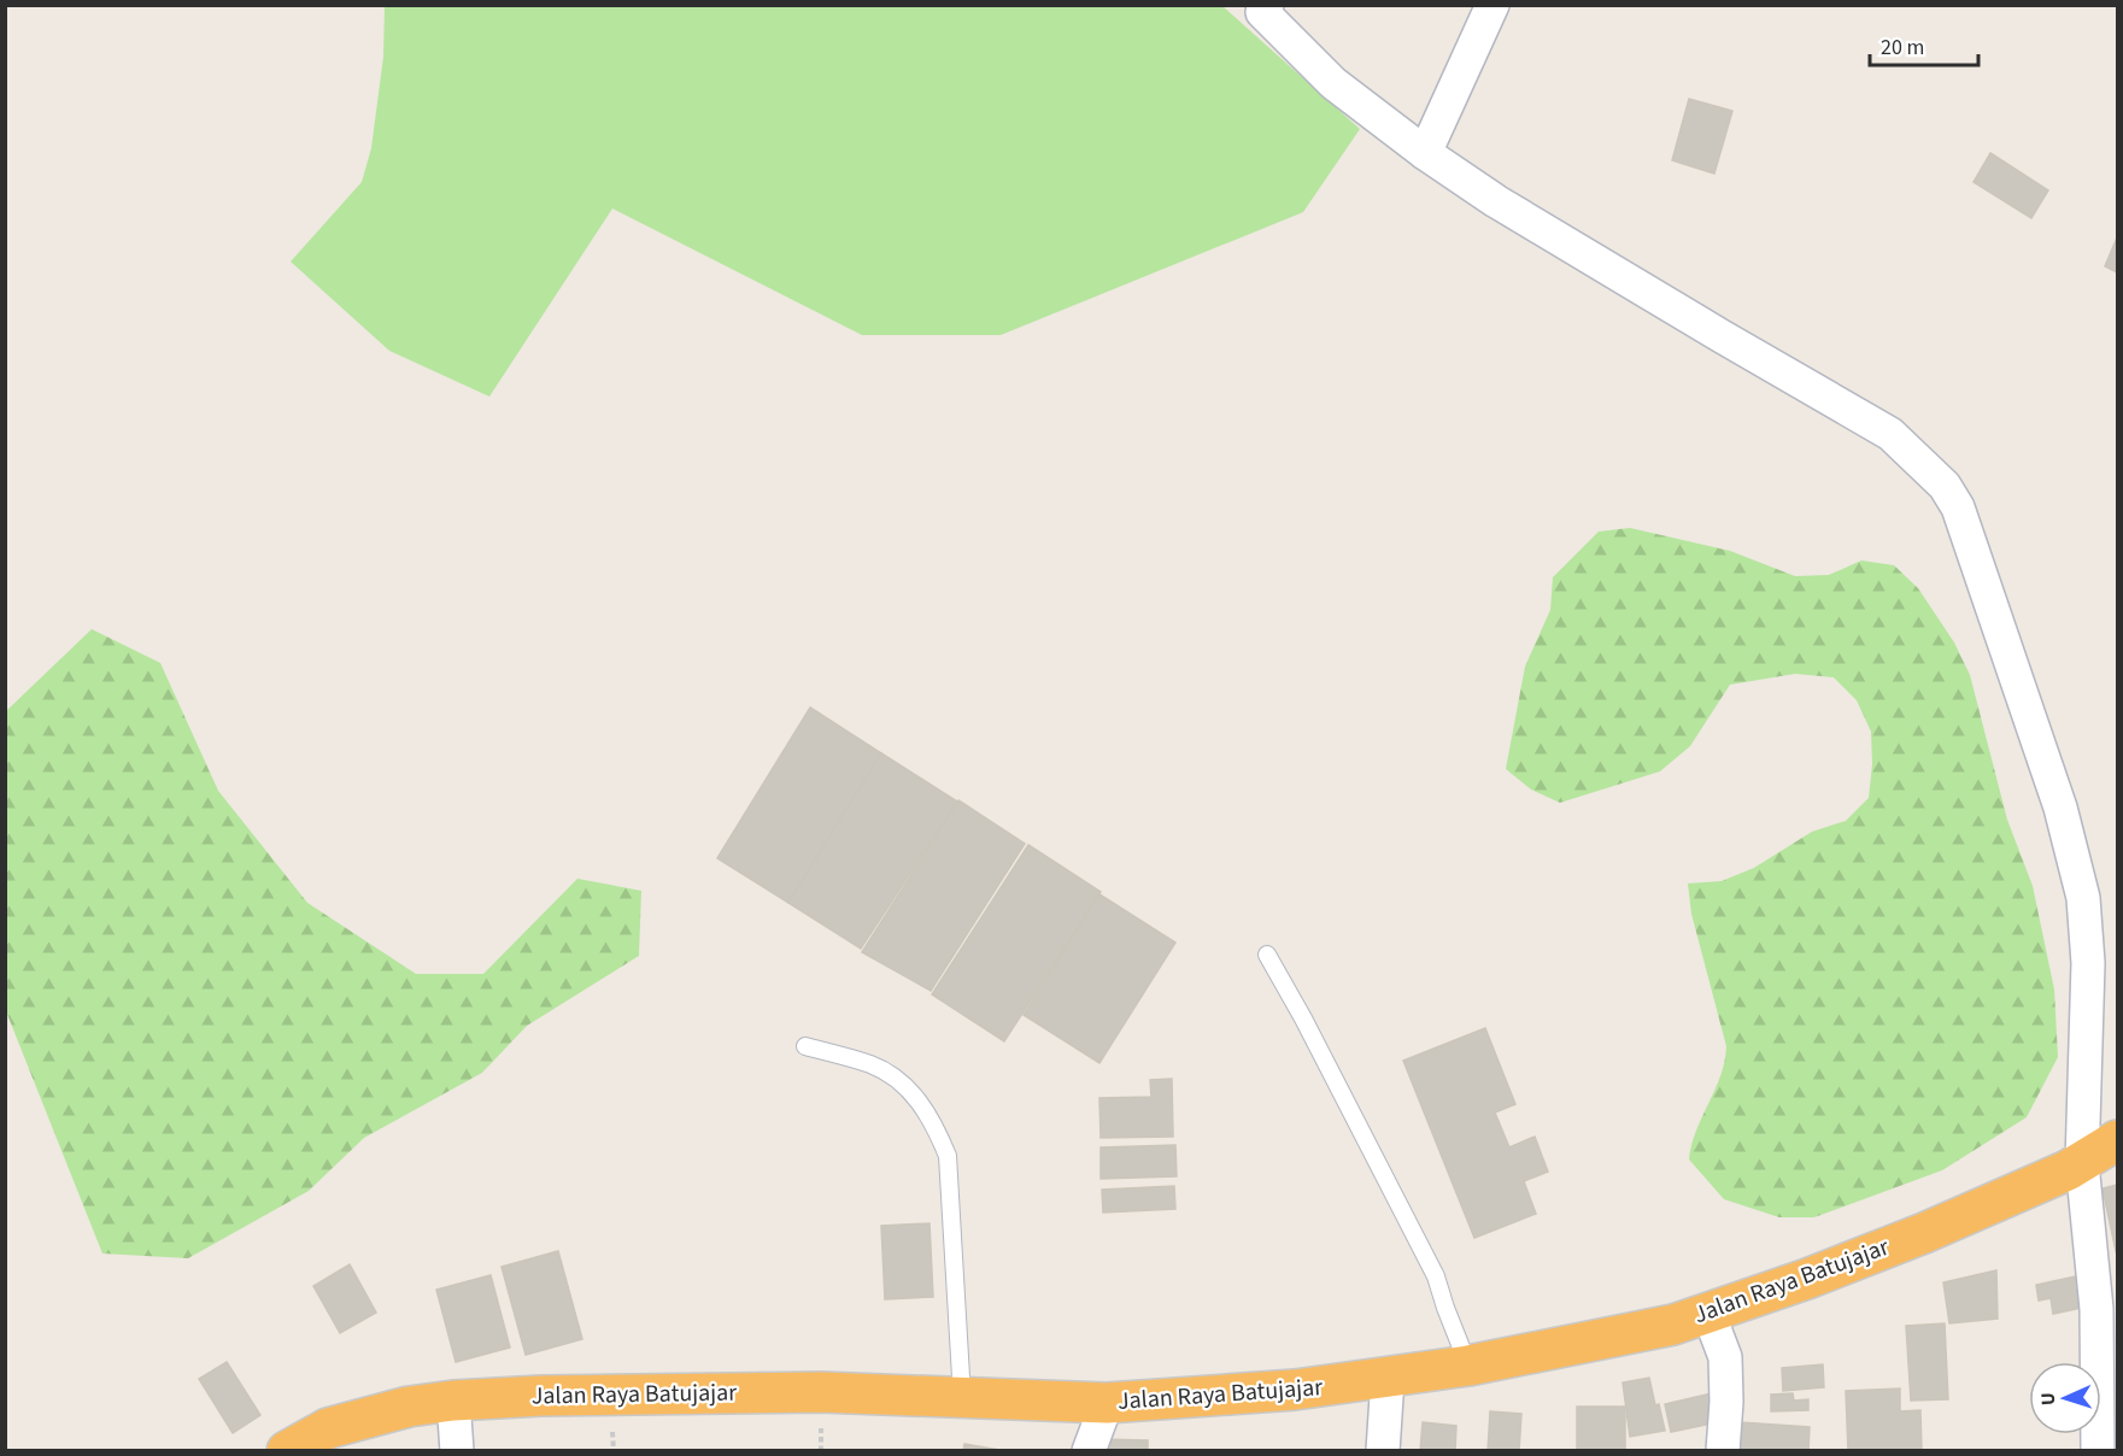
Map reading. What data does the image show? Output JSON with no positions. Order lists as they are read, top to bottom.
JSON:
{
  "streets": {
    "highway": ["Jalan Raya Batujajar"]
  },
  "scale_bar": "20 m",
  "north": "left"
}
